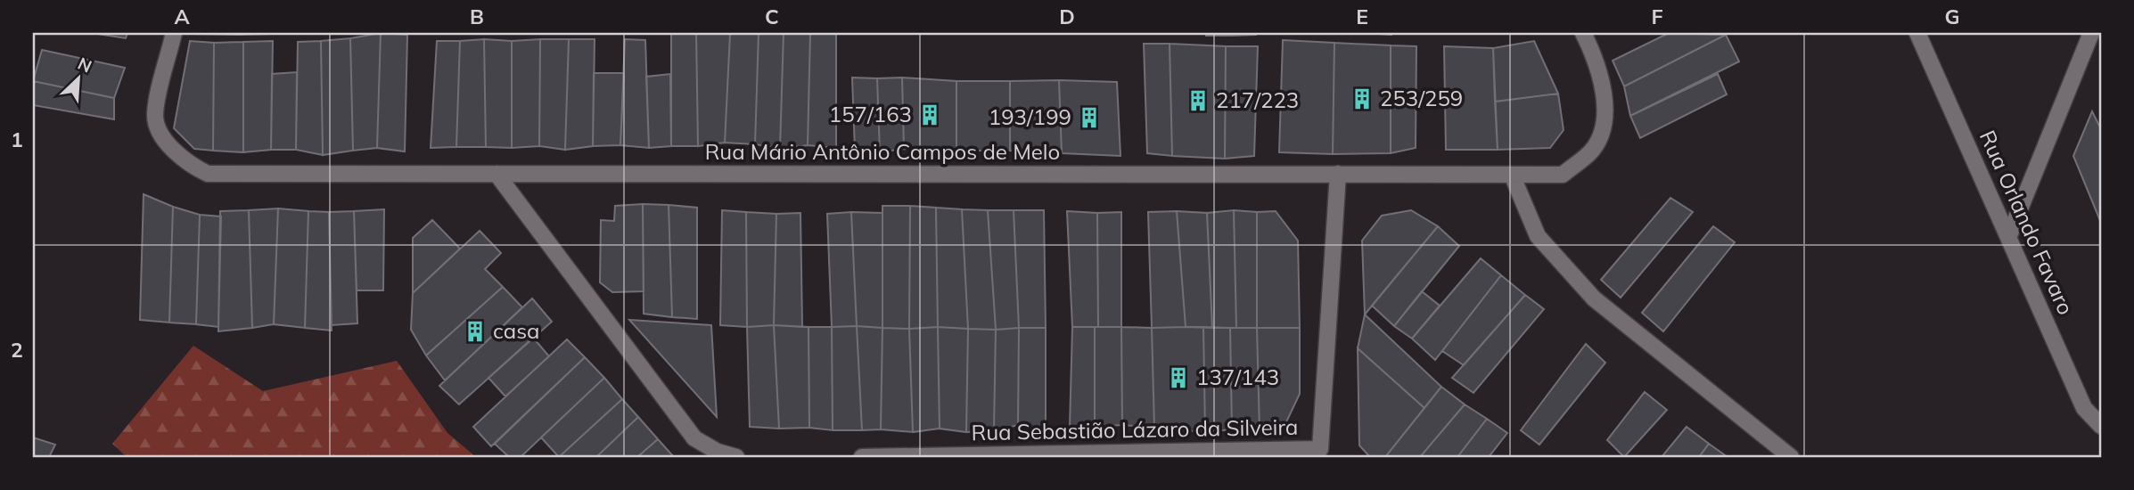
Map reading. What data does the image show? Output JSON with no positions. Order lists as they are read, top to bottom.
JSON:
{
  "streets": {
    "street": ["Rua Mário Antônio Campos de Melo", "Rua Orlando Favaro", "Rua Sebastião Lázaro da Silveira"]
  },
  "crossings": [
    ["Rua Mário Antônio Campos de Melo", "Rua Sebastião Lázaro da Silveira"]
  ],
  "places": {
    "building": [
      "253/259",
      "217/223",
      "157/163",
      "193/199",
      "casa",
      "137/143"
    ]
  },
  "north": "top right",
  "grid": {
    "columns": [
      "A",
      "B",
      "C",
      "D",
      "E",
      "F",
      "G"
    ],
    "rows": ["1", "2"]
  }
}
